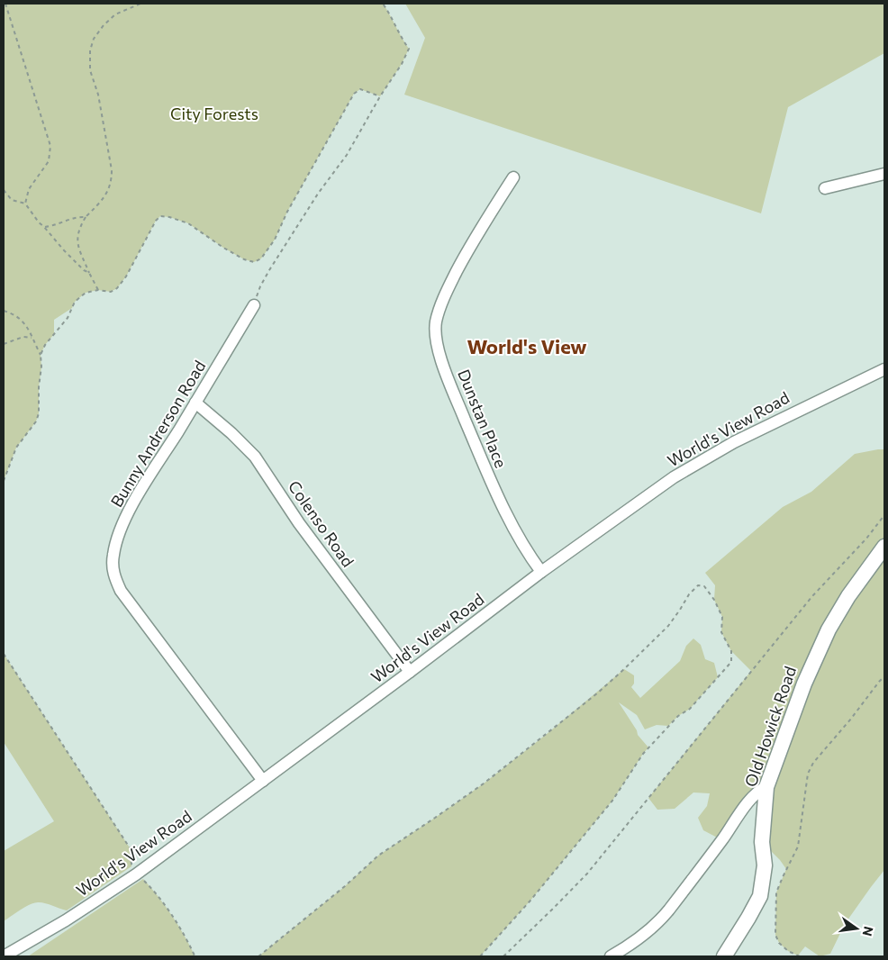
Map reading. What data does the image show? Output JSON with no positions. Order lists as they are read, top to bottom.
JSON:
{
  "streets": {
    "main road": ["Old Howick Road"],
    "street": [
      "Dunstan Place",
      "World's View Road",
      "Bunny Andrerson Road",
      "Colenso Road"
    ]
  },
  "crossings": [
    ["Dunstan Place", "World's View Road"],
    ["World's View Road", "Bunny Andrerson Road"],
    ["World's View Road", "Colenso Road"],
    ["Bunny Andrerson Road", "Colenso Road"]
  ],
  "districts": ["World's View"],
  "parks": ["City Forests"],
  "north": "right"
}
